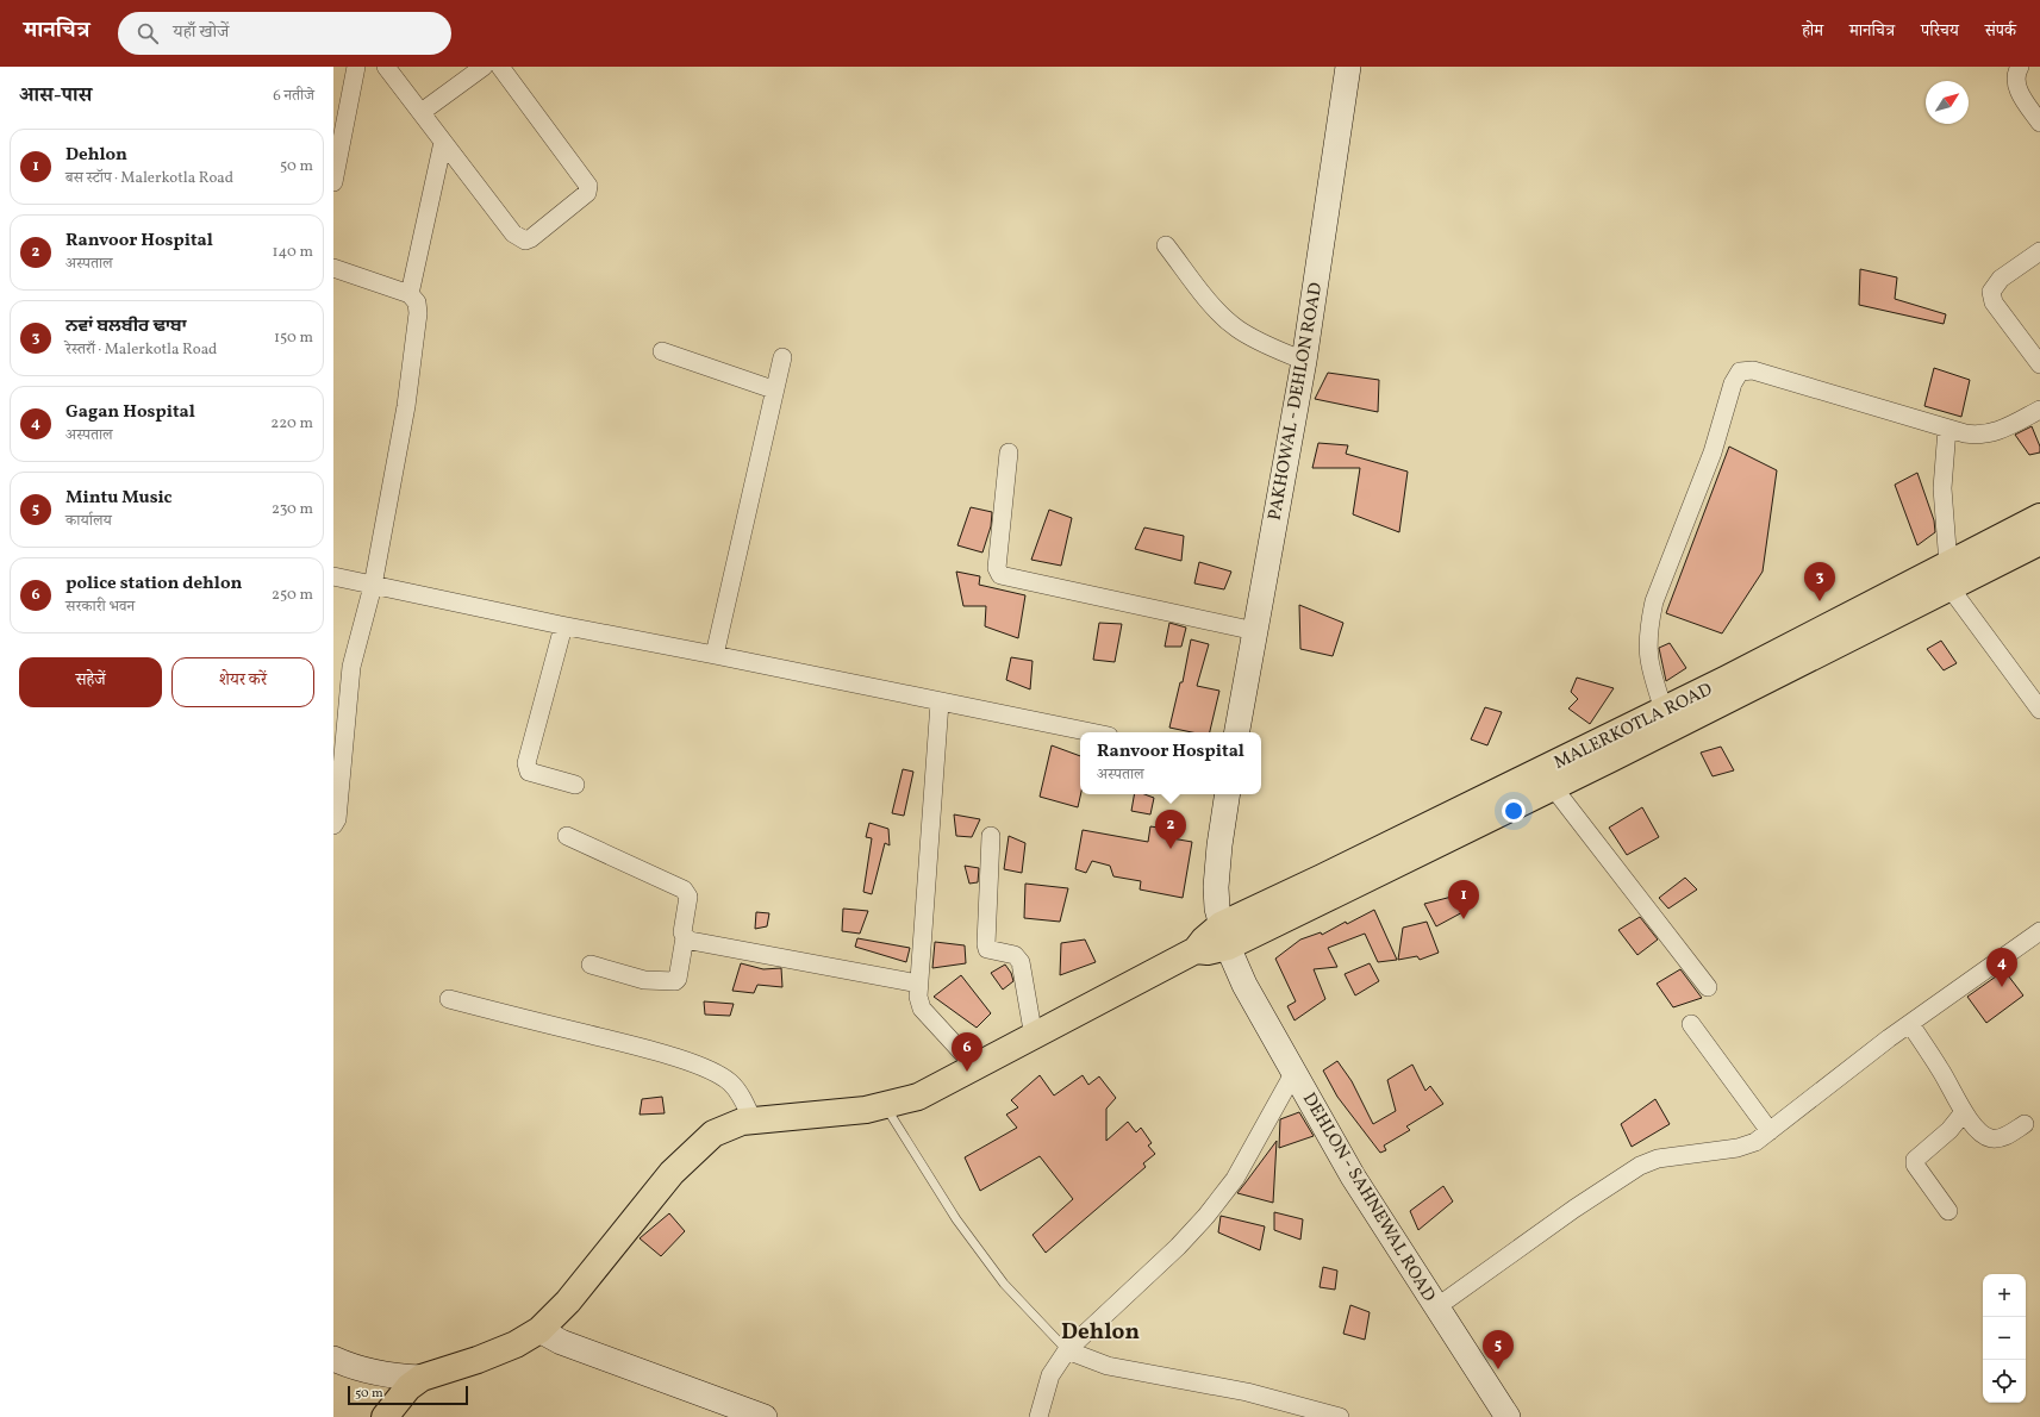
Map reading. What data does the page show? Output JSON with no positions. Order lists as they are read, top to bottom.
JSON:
{
  "streets": {
    "main road": ["MALERKOTLA ROAD"],
    "street": ["PAKHOWAL - DEHLON ROAD", "DEHLON - SAHNEWAL ROAD"]
  },
  "crossings": [
    ["MALERKOTLA ROAD", "DEHLON - SAHNEWAL ROAD"]
  ],
  "districts": ["Dehlon"],
  "scale_bar": "50 m",
  "north": "top right",
  "page": {
    "header": "मानचित्र",
    "search": "यहाँ खोजें",
    "nav": [
      "होम",
      "मानचित्र",
      "परिचय",
      "संपर्क"
    ],
    "heading": ["आस-पास", "6 नतीजे"],
    "list": [
      {
        "mark": "1",
        "name": "Dehlon",
        "note": "बस स्टॉप · Malerkotla Road",
        "value": "50 m"
      },
      {
        "mark": "2",
        "name": "Ranvoor Hospital",
        "note": "अस्पताल",
        "value": "140 m"
      },
      {
        "mark": "3",
        "name": "ਨਵਾਂ ਬਲਬੀਰ ਢਾਬਾ",
        "note": "रेस्तराँ · Malerkotla Road",
        "value": "150 m"
      },
      {
        "mark": "4",
        "name": "Gagan Hospital",
        "note": "अस्पताल",
        "value": "220 m"
      },
      {
        "mark": "5",
        "name": "Mintu Music",
        "note": "कार्यालय",
        "value": "230 m"
      },
      {
        "mark": "6",
        "name": "police station dehlon",
        "note": "सरकारी भवन",
        "value": "250 m"
      }
    ],
    "pins": [
      "3",
      "2",
      "1",
      "4",
      "6",
      "5"
    ],
    "buttons": ["सहेजें", "शेयर करें"],
    "popup": ["Ranvoor Hospital", "अस्पताल"],
    "map_buttons": ["+", "−"],
    "scale": "50 m"
  }
}
